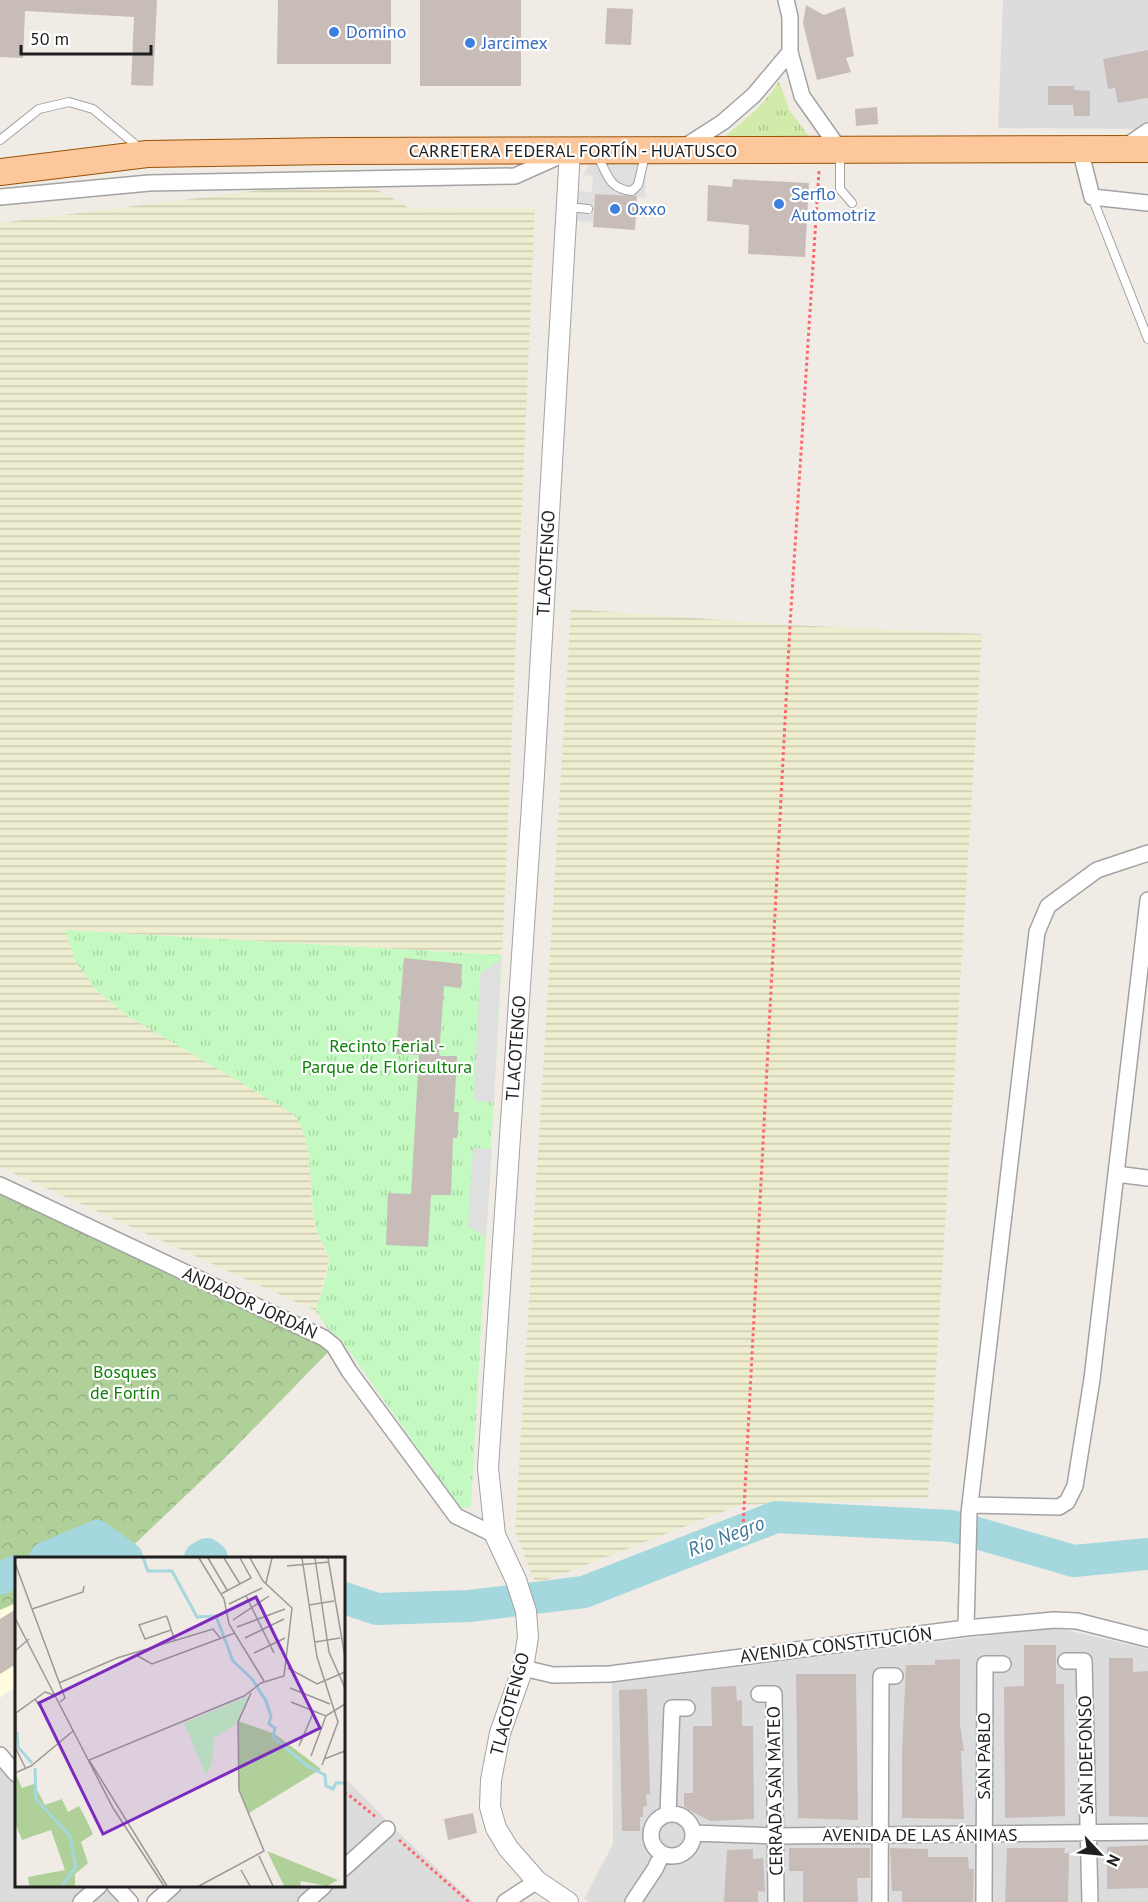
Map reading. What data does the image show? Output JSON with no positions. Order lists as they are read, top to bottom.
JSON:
{
  "streets": {
    "main road": ["CARRETERA FEDERAL FORTÍN - HUATUSCO"],
    "street": [
      "TLACOTENGO",
      "ANDADOR JORDÁN",
      "AVENIDA CONSTITUCIÓN",
      "SAN IDEFONSO",
      "SAN PABLO",
      "CERRADA SAN MATEO",
      "AVENIDA DE LAS ÁNIMAS"
    ]
  },
  "crossings": [
    ["CARRETERA FEDERAL FORTÍN - HUATUSCO", "TLACOTENGO"],
    ["TLACOTENGO", "ANDADOR JORDÁN"],
    ["TLACOTENGO", "AVENIDA CONSTITUCIÓN"],
    ["SAN IDEFONSO", "AVENIDA DE LAS ÁNIMAS"],
    ["SAN PABLO", "AVENIDA DE LAS ÁNIMAS"],
    ["CERRADA SAN MATEO", "AVENIDA DE LAS ÁNIMAS"]
  ],
  "water": ["Río Negro"],
  "parks": ["Recinto Ferial - Parque de Floricultura", "Bosques de Fortín"],
  "places": [
    "Domino",
    "Jarcimex",
    "Serflo Automotriz",
    "Oxxo"
  ],
  "scale_bar": "50 m",
  "north": "bottom right"
}
